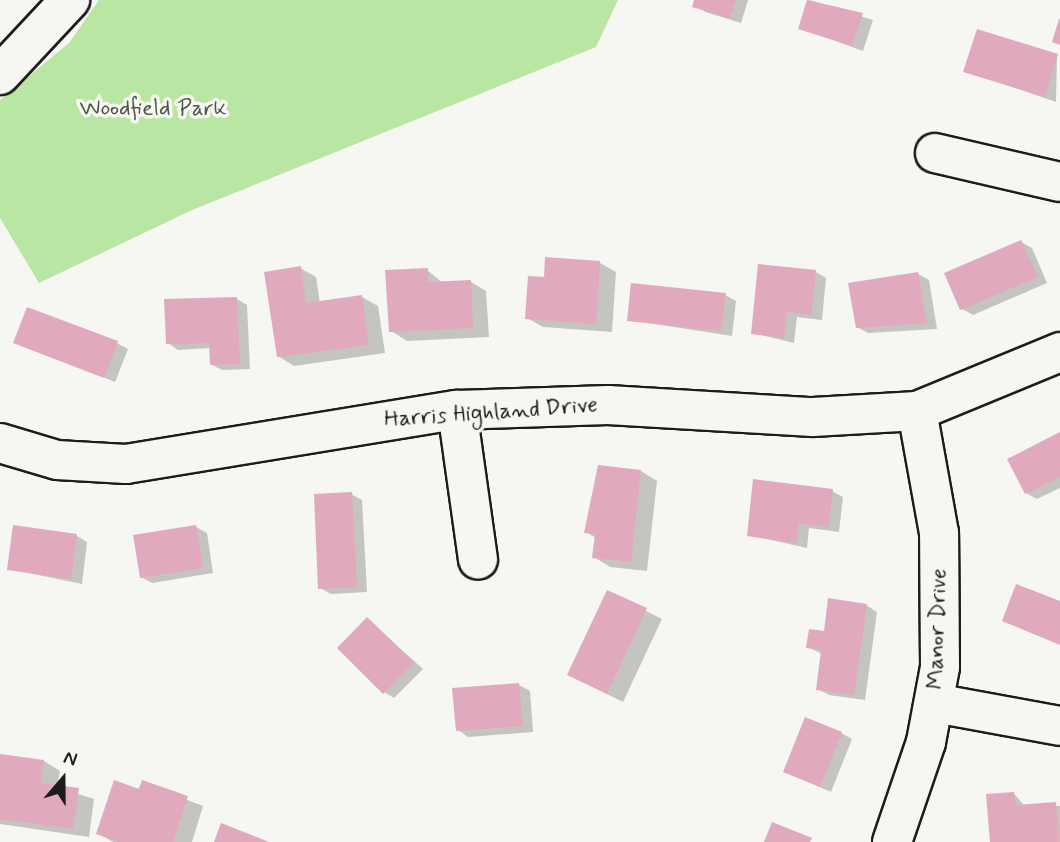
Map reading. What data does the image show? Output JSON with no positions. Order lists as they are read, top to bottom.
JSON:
{
  "streets": {
    "street": ["Harris Highland Drive", "Manor Drive"]
  },
  "crossings": [
    ["Harris Highland Drive", "Manor Drive"]
  ],
  "parks": ["Woodfield Park"],
  "north": "top"
}
